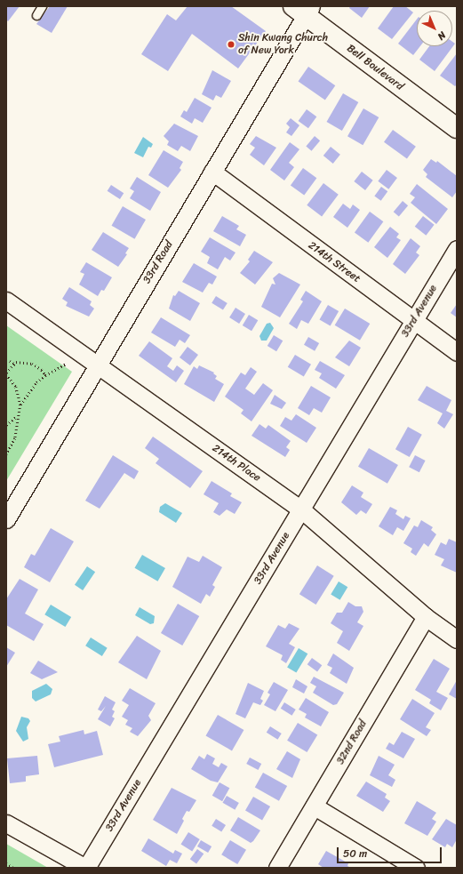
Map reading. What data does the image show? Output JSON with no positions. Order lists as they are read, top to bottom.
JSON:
{
  "streets": {
    "street": [
      "Bell Boulevard",
      "33rd Road",
      "214th Street",
      "33rd Avenue",
      "214th Place",
      "32nd Road"
    ]
  },
  "crossings": [
    ["Bell Boulevard", "33rd Road"],
    ["33rd Road", "214th Street"],
    ["33rd Road", "214th Place"],
    ["214th Street", "33rd Avenue"],
    ["33rd Avenue", "214th Place"],
    ["214th Place", "32nd Road"]
  ],
  "places": ["Shin Kwang Church of New York"],
  "scale_bar": "50 m",
  "north": "bottom right"
}
